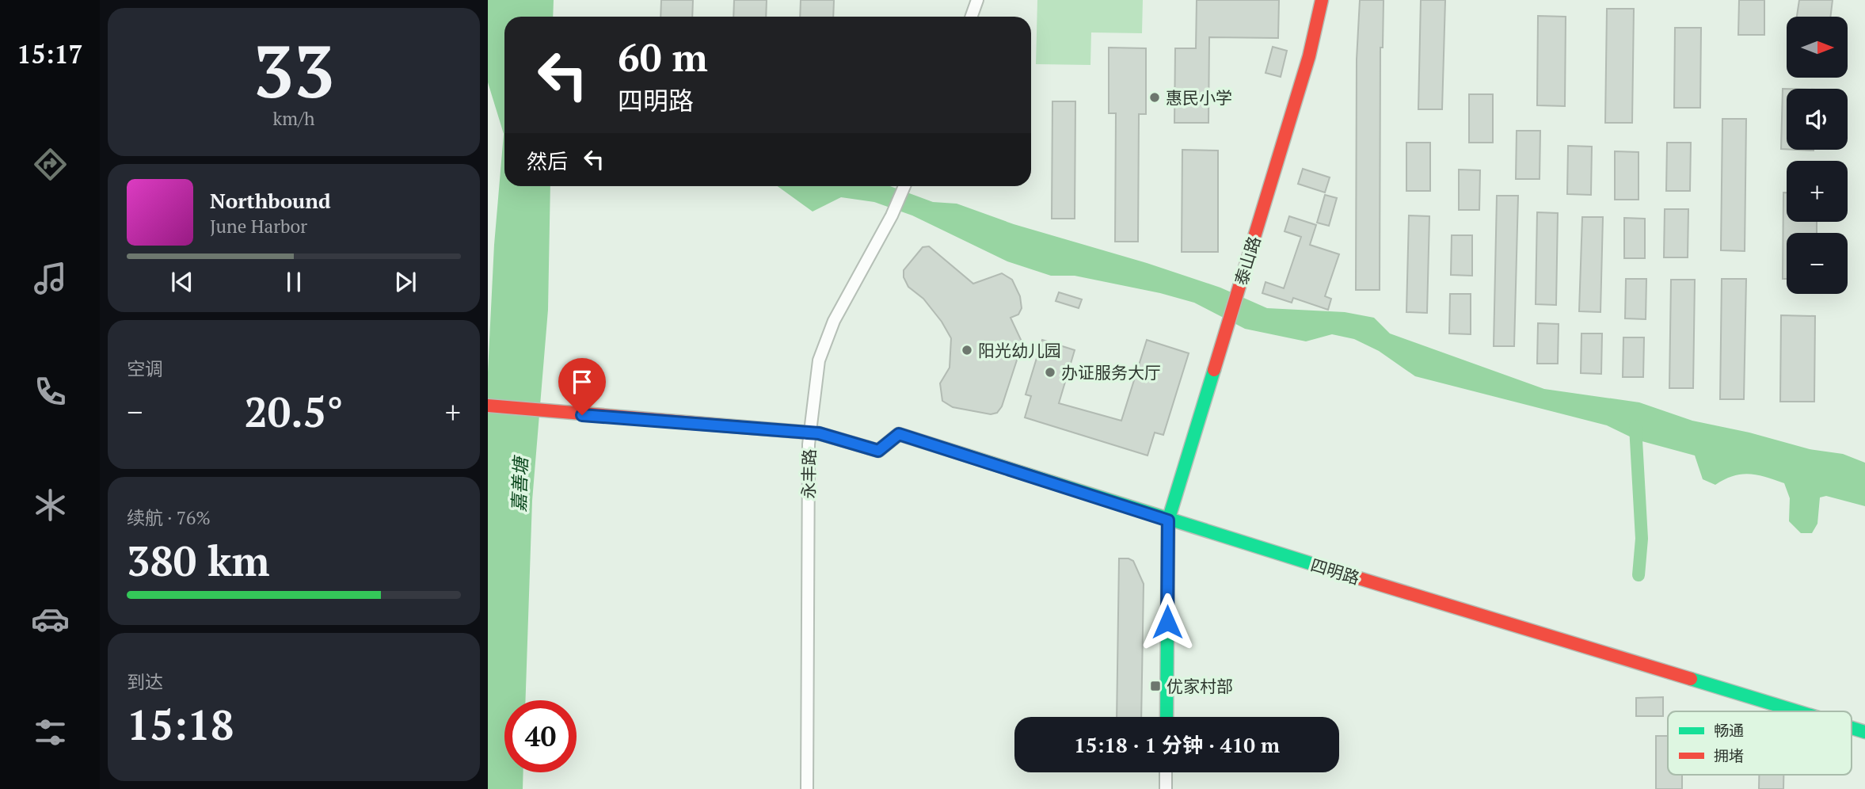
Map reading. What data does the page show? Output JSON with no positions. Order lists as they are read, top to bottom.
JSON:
{
  "streets": {
    "street": ["泰山路", "永丰路", "四明路"]
  },
  "crossings": [
    ["泰山路", "四明路"],
    ["永丰路", "四明路"]
  ],
  "water": ["嘉善塘"],
  "places": {
    "other": ["惠民小学", "阳光幼儿园", "办证服务大厅"],
    "transit": ["优家村部"]
  },
  "legend": ["畅通", "拥堵"],
  "north": "right",
  "page": {
    "tabs": "15:17",
    "tile": [
      ["33", "km/h"],
      "空调",
      ["续航 · 76%", "380 km"],
      ["到达", "15:18"]
    ],
    "map_buttons": ["+", "−"],
    "turn": ["60 m", "四明路"],
    "then": "然后",
    "song": ["Northbound", "June Harbor"],
    "heat": ["−", "20.5°", "+"],
    "limit": "40",
    "trip": "15:18 · 1 分钟 · 410 m"
  }
}
